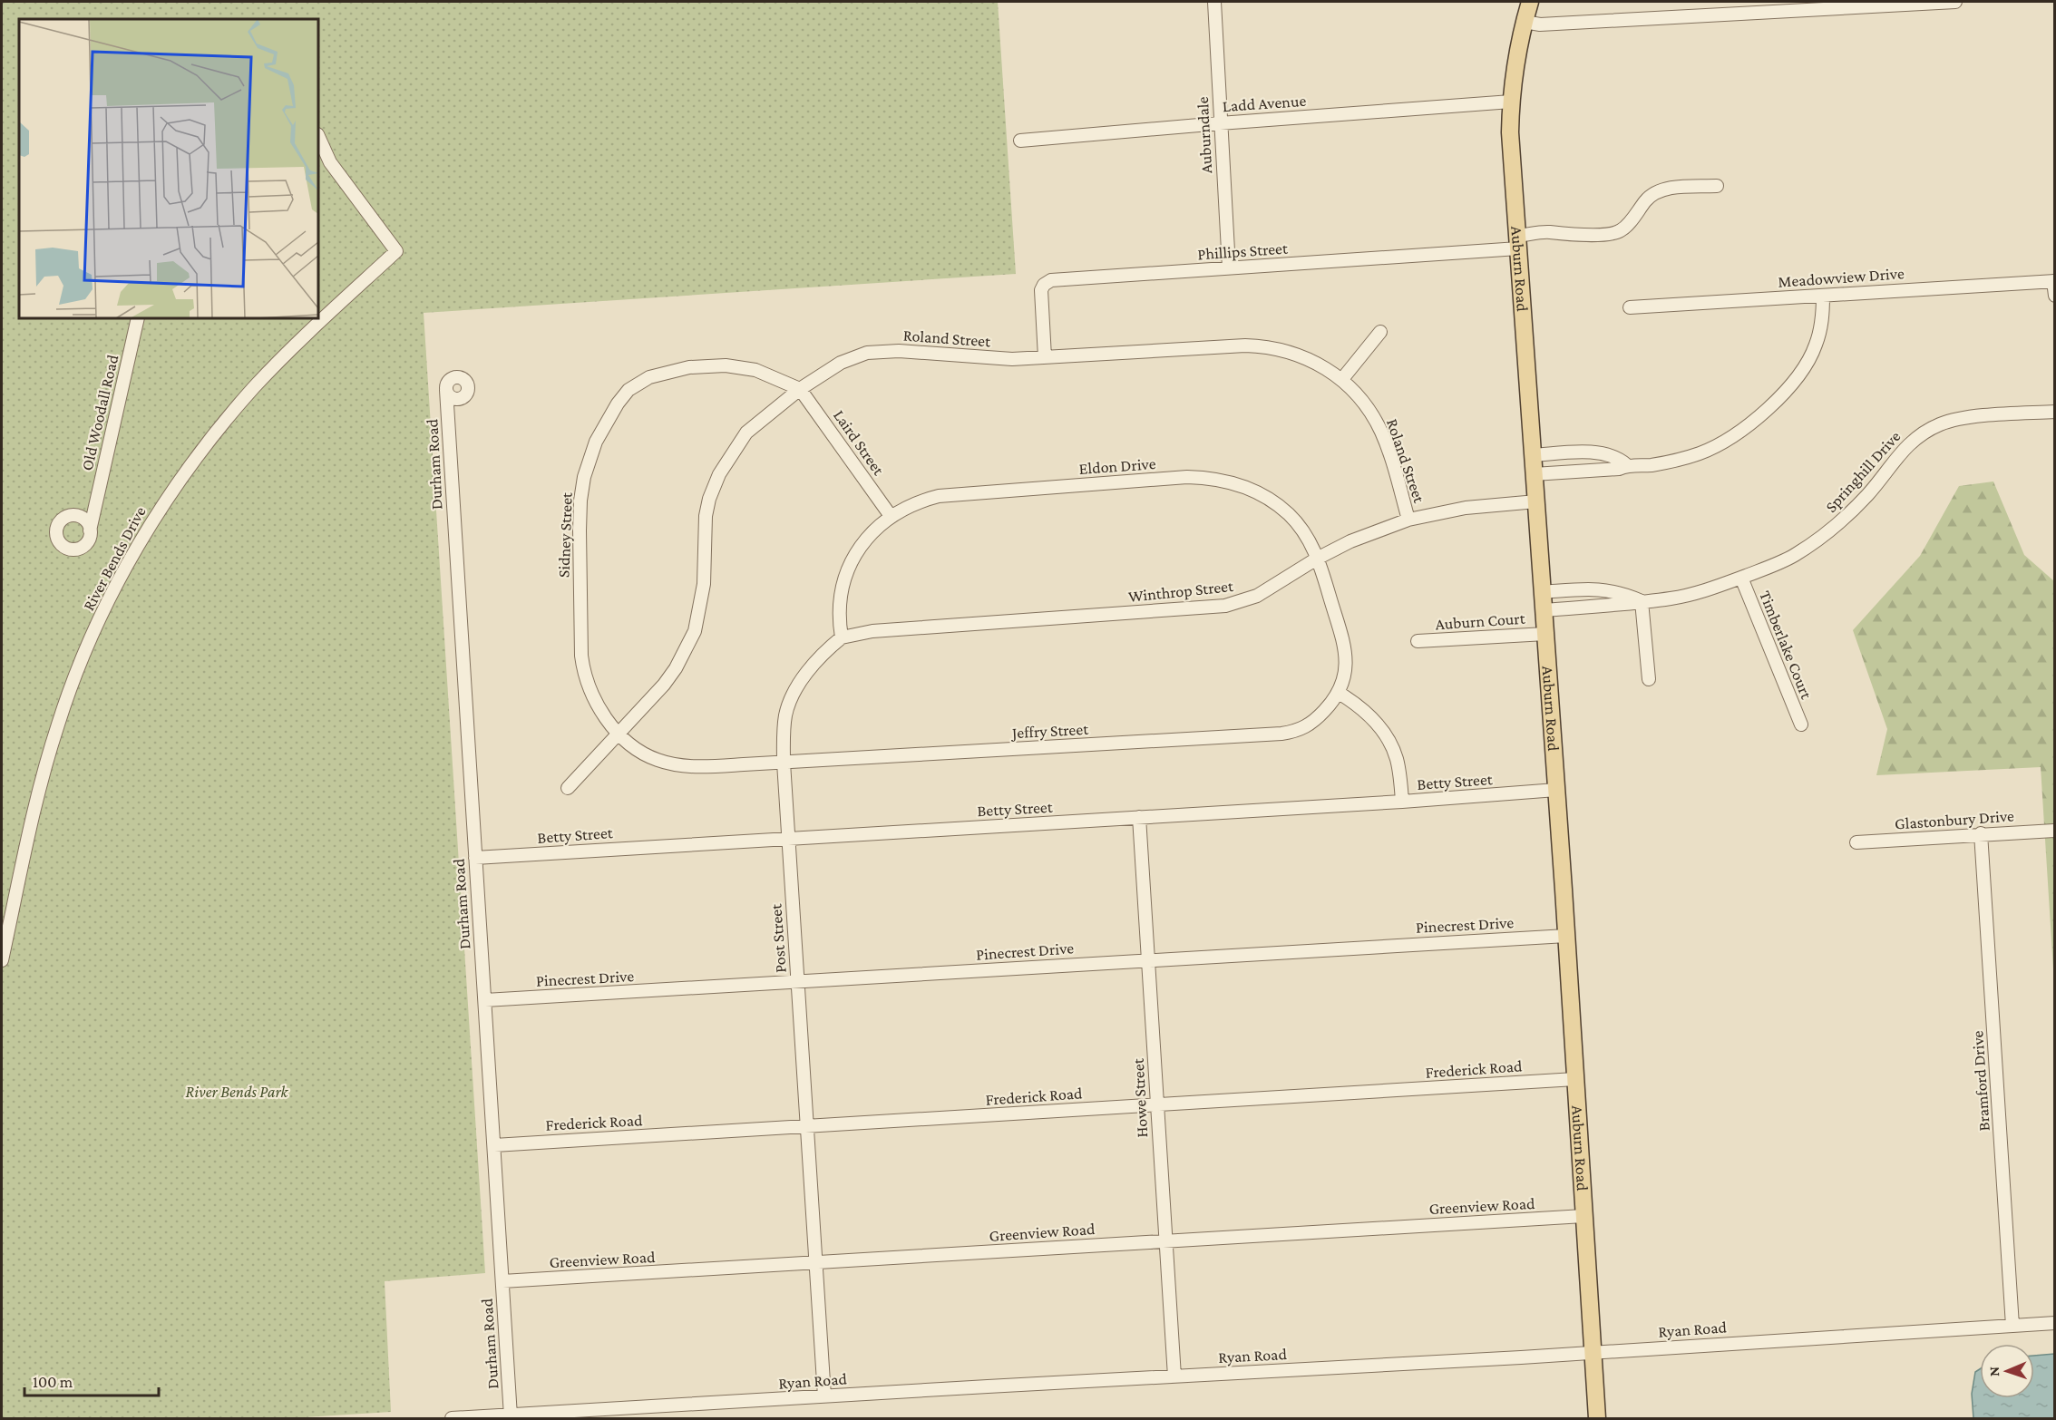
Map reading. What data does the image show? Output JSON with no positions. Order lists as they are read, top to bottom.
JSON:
{
  "streets": {
    "main road": ["Auburn Road"],
    "street": [
      "Ladd Avenue",
      "Auburndale",
      "Phillips Street",
      "Meadowview Drive",
      "Roland Street",
      "Old Woodall Road",
      "Laird Street",
      "Durham Road",
      "Eldon Drive",
      "Springhill Drive",
      "Sidney Street",
      "River Bends Drive",
      "Winthrop Street",
      "Auburn Court",
      "Timberlake Court",
      "Jeffry Street",
      "Betty Street",
      "Glastonbury Drive",
      "Pinecrest Drive",
      "Post Street",
      "Frederick Road",
      "Bramford Drive",
      "Howe Street",
      "Greenview Road",
      "Ryan Road"
    ]
  },
  "crossings": [
    ["Ladd Avenue", "Auburndale"],
    ["Ladd Avenue", "Auburn Road"],
    ["Auburndale", "Phillips Street"],
    ["Phillips Street", "Auburn Road"],
    ["Phillips Street", "Roland Street"],
    ["Auburn Road", "Springhill Drive"],
    ["Auburn Road", "Winthrop Street"],
    ["Auburn Road", "Auburn Court"],
    ["Auburn Road", "Betty Street"],
    ["Auburn Road", "Pinecrest Drive"],
    ["Auburn Road", "Frederick Road"],
    ["Auburn Road", "Greenview Road"],
    ["Auburn Road", "Ryan Road"],
    ["Roland Street", "Laird Street"],
    ["Roland Street", "Sidney Street"],
    ["Roland Street", "Winthrop Street"],
    ["Roland Street", "Jeffry Street"],
    ["Laird Street", "Eldon Drive"],
    ["Laird Street", "Sidney Street"],
    ["Durham Road", "Betty Street"],
    ["Durham Road", "Pinecrest Drive"],
    ["Durham Road", "Frederick Road"],
    ["Durham Road", "Greenview Road"],
    ["Durham Road", "Ryan Road"],
    ["Eldon Drive", "Winthrop Street"],
    ["Eldon Drive", "Jeffry Street"],
    ["Springhill Drive", "Timberlake Court"],
    ["Sidney Street", "Jeffry Street"],
    ["Winthrop Street", "Jeffry Street"],
    ["Winthrop Street", "Post Street"],
    ["Jeffry Street", "Post Street"],
    ["Betty Street", "Post Street"],
    ["Betty Street", "Howe Street"],
    ["Glastonbury Drive", "Bramford Drive"],
    ["Pinecrest Drive", "Post Street"],
    ["Pinecrest Drive", "Howe Street"],
    ["Post Street", "Frederick Road"],
    ["Post Street", "Greenview Road"],
    ["Post Street", "Ryan Road"],
    ["Frederick Road", "Howe Street"],
    ["Bramford Drive", "Ryan Road"],
    ["Howe Street", "Greenview Road"],
    ["Howe Street", "Ryan Road"]
  ],
  "parks": ["River Bends Park"],
  "scale_bar": "100 m",
  "north": "left"
}
